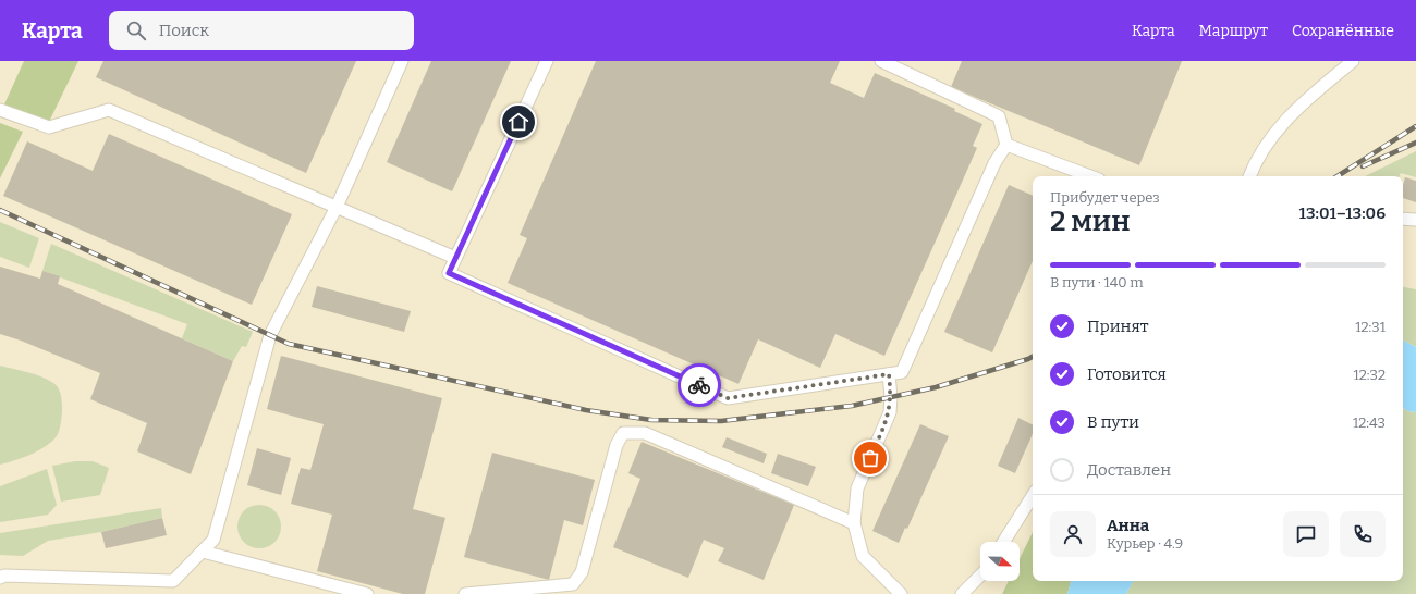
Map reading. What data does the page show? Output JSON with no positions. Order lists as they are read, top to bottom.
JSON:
{
  "north": "right",
  "page": {
    "header": "Карта",
    "search": "Поиск",
    "nav": ["Карта", "Маршрут", "Сохранённые"],
    "heading": ["2 мин", "Прибудет через", "13:01–13:06"],
    "panel": ["Анна", "Курьер · 4.9"],
    "bar": "В пути · 140 m",
    "list": [
      ["Принят", "12:31"],
      ["Готовится", "12:32"],
      ["В пути", "12:43"],
      "Доставлен"
    ]
  }
}
